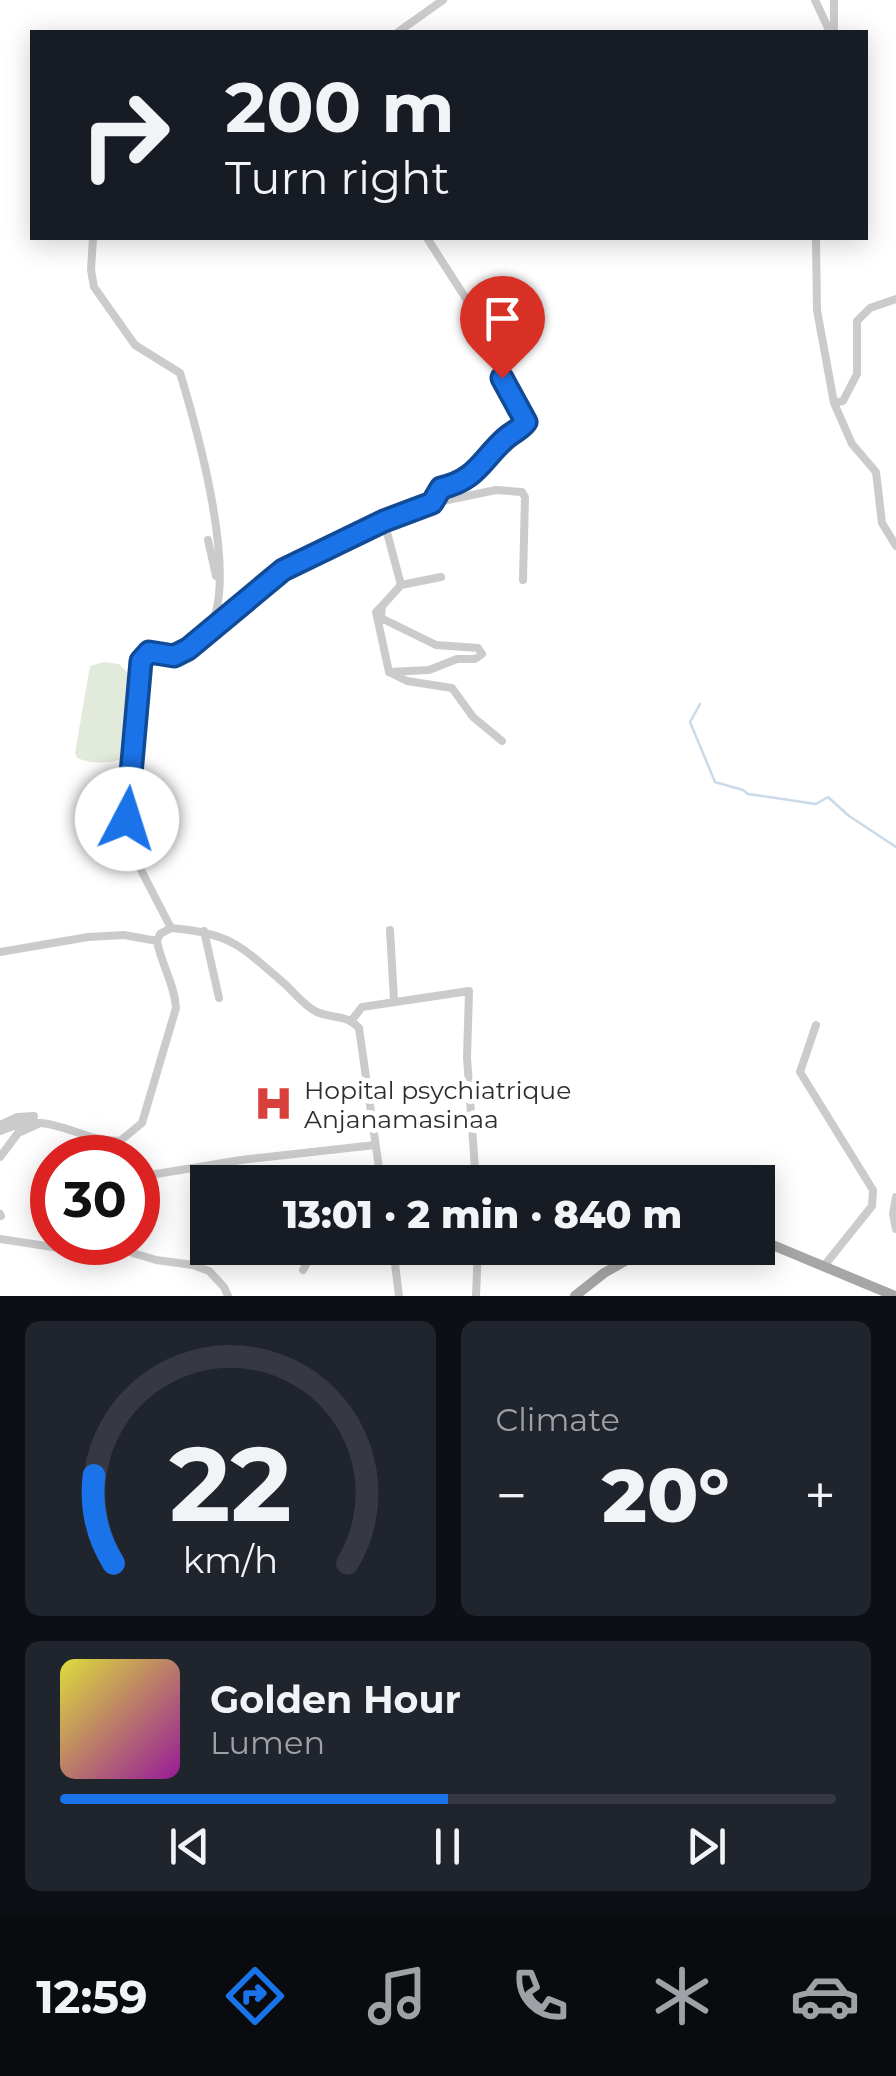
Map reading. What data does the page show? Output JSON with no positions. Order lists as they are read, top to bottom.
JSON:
{
  "places": {
    "hospital": ["Hopital psychiatrique Anjanamasinaa"]
  },
  "page": {
    "turn": ["200 m", "Turn right"],
    "limit": "30",
    "trip": "13:01 · 2 min · 840 m",
    "tile": "Climate",
    "heat": ["−", "20°", "+"],
    "song": ["Golden Hour", "Lumen"],
    "tabs": "12:59",
    "gauge": ["22", "km/h"]
  }
}
